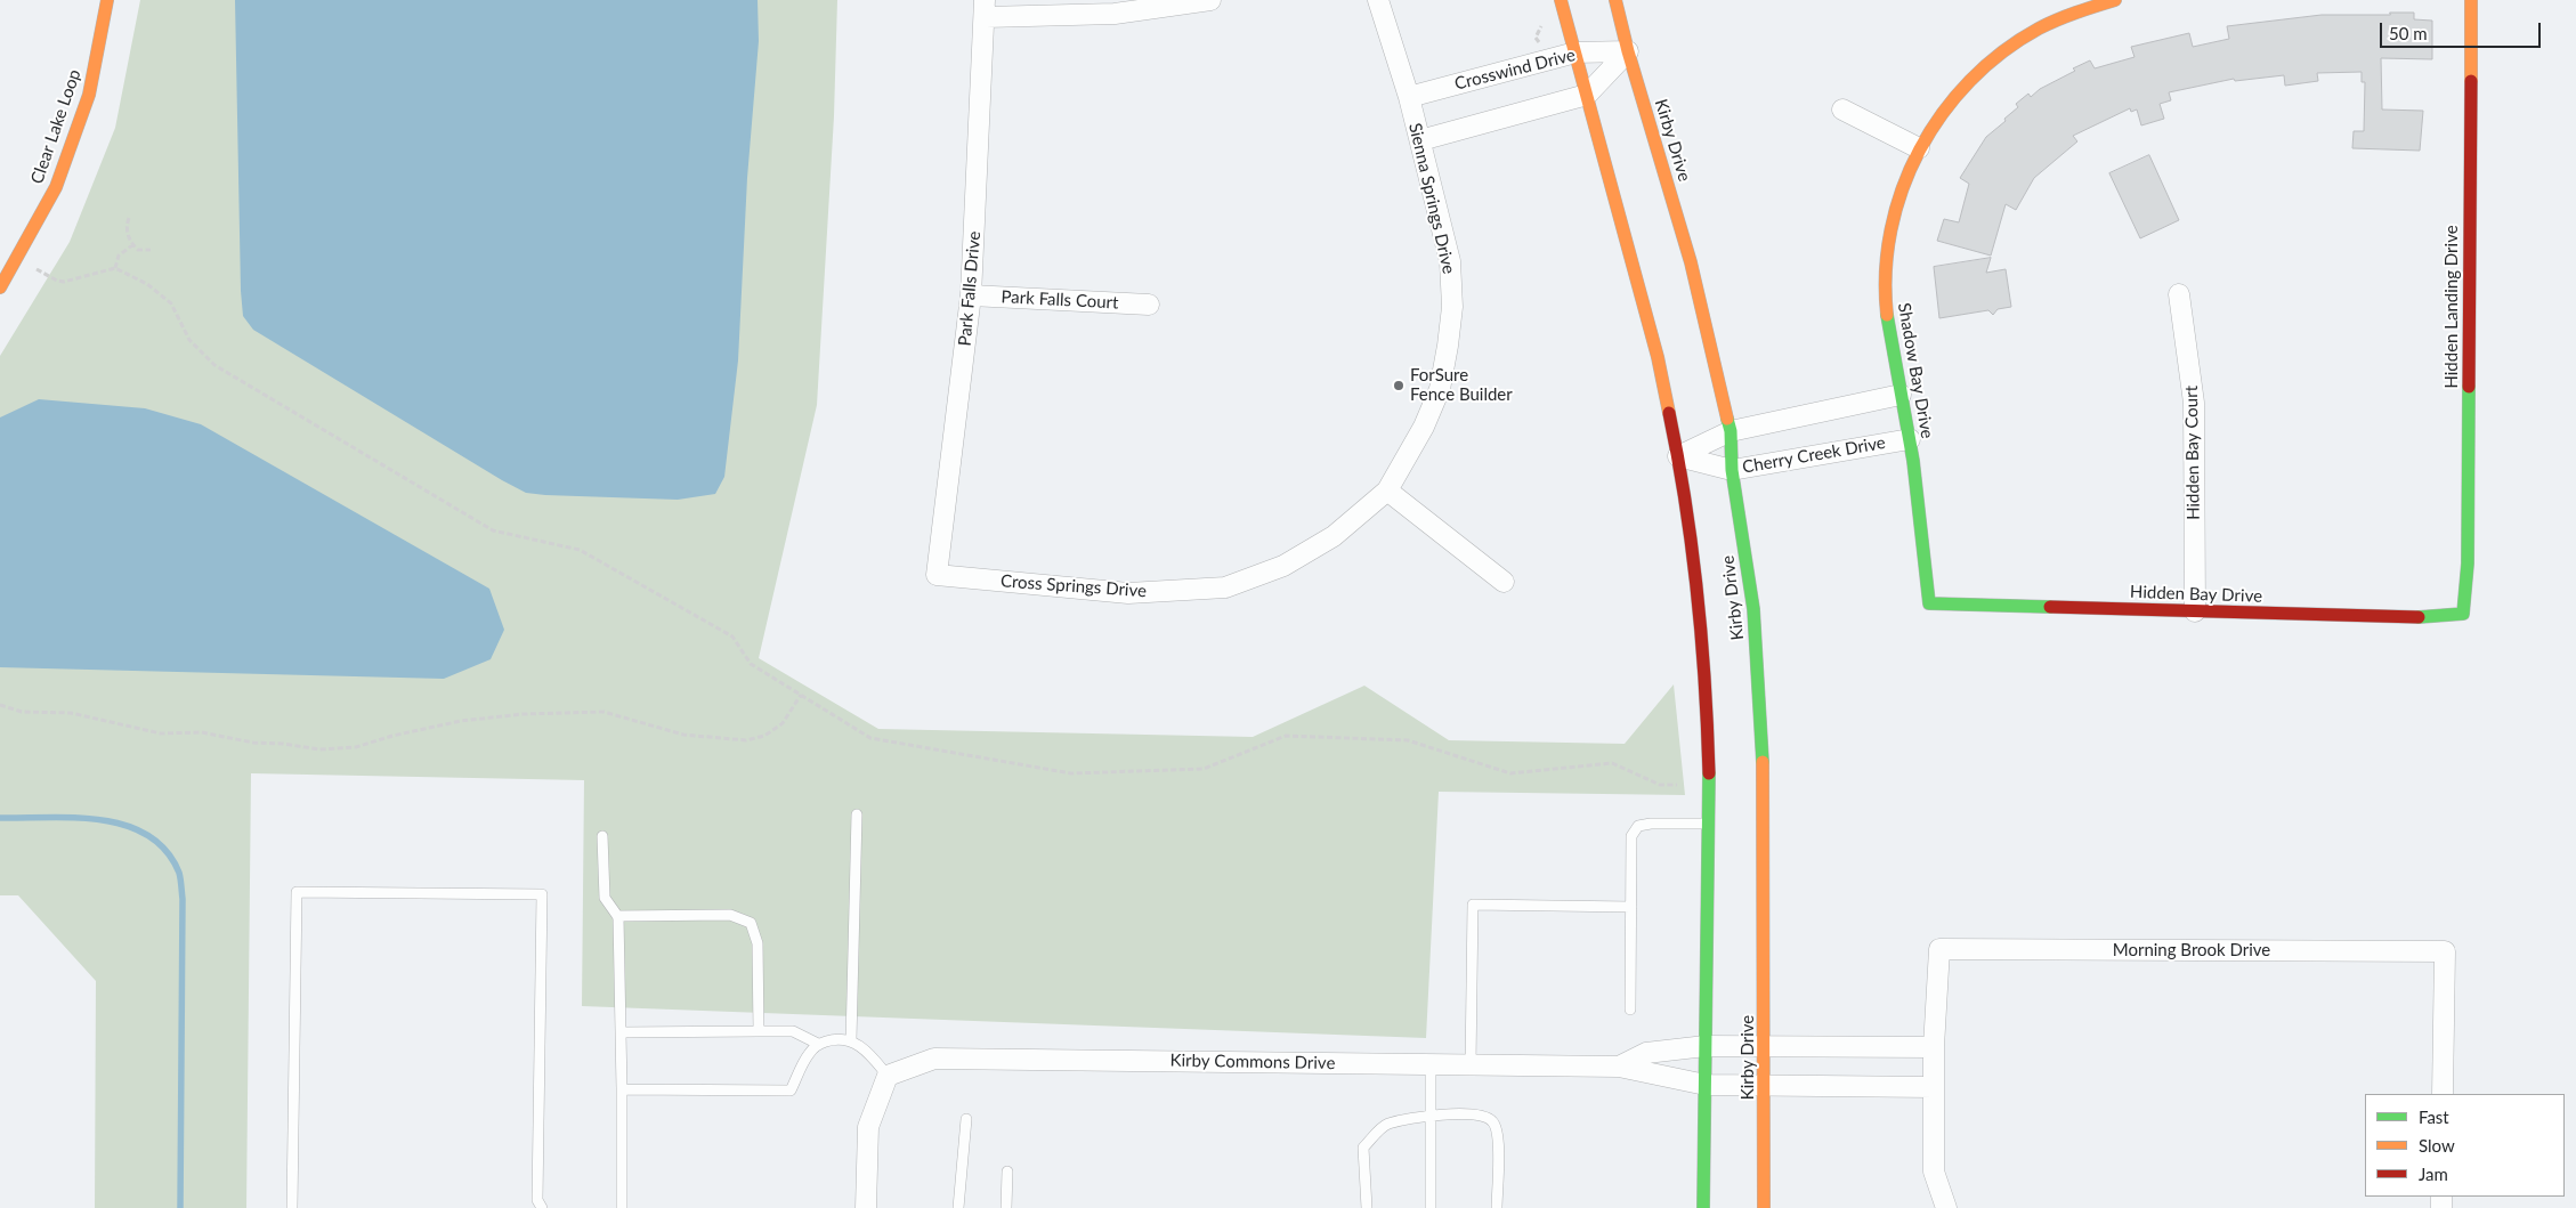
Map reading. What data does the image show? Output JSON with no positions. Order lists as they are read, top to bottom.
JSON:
{
  "streets": {
    "main road": [
      "Clear Lake Loop",
      "Kirby Drive",
      "Hidden Landing Drive",
      "Shadow Bay Drive",
      "Hidden Bay Drive"
    ],
    "street": [
      "Crosswind Drive",
      "Sienna Springs Drive",
      "Park Falls Drive",
      "Park Falls Court",
      "Hidden Bay Court",
      "Cherry Creek Drive",
      "Cross Springs Drive",
      "Morning Brook Drive",
      "Kirby Commons Drive"
    ]
  },
  "crossings": [
    ["Crosswind Drive", "Kirby Drive"],
    ["Crosswind Drive", "Sienna Springs Drive"],
    ["Kirby Drive", "Cherry Creek Drive"],
    ["Kirby Drive", "Kirby Commons Drive"],
    ["Sienna Springs Drive", "Cross Springs Drive"],
    ["Park Falls Drive", "Park Falls Court"],
    ["Park Falls Drive", "Cross Springs Drive"],
    ["Hidden Landing Drive", "Hidden Bay Drive"],
    ["Shadow Bay Drive", "Cherry Creek Drive"],
    ["Shadow Bay Drive", "Hidden Bay Drive"],
    ["Hidden Bay Court", "Hidden Bay Drive"],
    ["Morning Brook Drive", "Kirby Commons Drive"]
  ],
  "places": ["ForSure Fence Builder"],
  "legend": ["Fast", "Slow", "Jam"],
  "scale_bar": "50 m"
}
